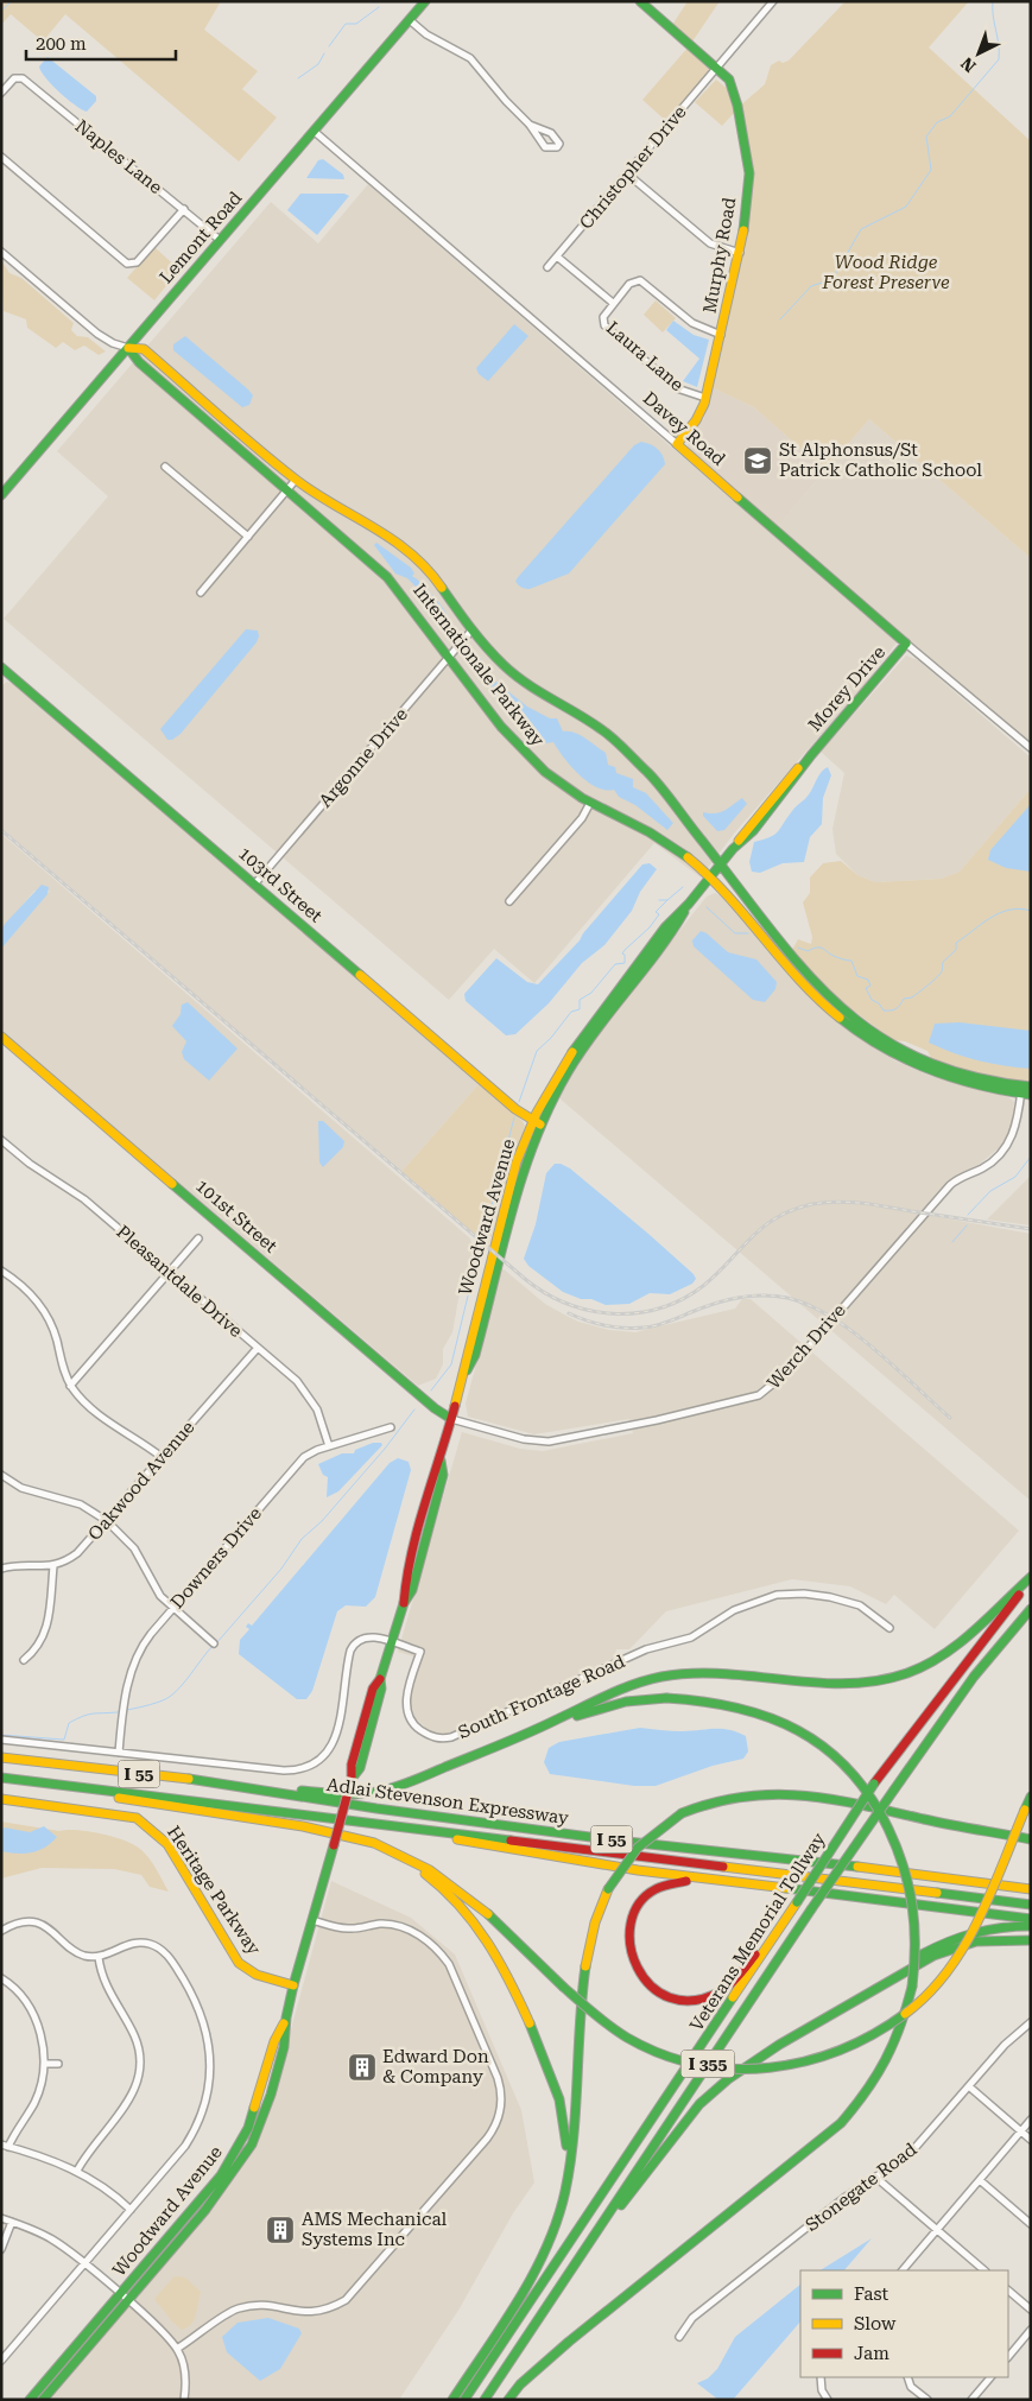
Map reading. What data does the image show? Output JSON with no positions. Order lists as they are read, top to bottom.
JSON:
{
  "streets": {
    "main road": [
      "Lemont Road",
      "Murphy Road",
      "Davey Road",
      "Internationale Parkway",
      "Morey Drive",
      "103rd Street",
      "101st Street",
      "Woodward Avenue",
      "I 55",
      "Adlai Stevenson Expressway",
      "Heritage Parkway",
      "Veterans Memorial Tollway",
      "I 355"
    ],
    "street": [
      "Naples Lane",
      "Christopher Drive",
      "Laura Lane",
      "Argonne Drive",
      "Pleasantdale Drive",
      "Werch Drive",
      "Oakwood Avenue",
      "Downers Drive",
      "South Frontage Road",
      "Stonegate Road"
    ]
  },
  "crossings": [
    ["Naples Lane", "Lemont Road"],
    ["Christopher Drive", "Murphy Road"],
    ["Lemont Road", "Davey Road"],
    ["Lemont Road", "Internationale Parkway"],
    ["Murphy Road", "Laura Lane"],
    ["Murphy Road", "Davey Road"],
    ["Davey Road", "Morey Drive"],
    ["Internationale Parkway", "Morey Drive"],
    ["Internationale Parkway", "Argonne Drive"],
    ["Internationale Parkway", "Woodward Avenue"],
    ["Internationale Parkway", "Werch Drive"],
    ["Morey Drive", "Woodward Avenue"],
    ["Argonne Drive", "103rd Street"],
    ["103rd Street", "Woodward Avenue"],
    ["101st Street", "Woodward Avenue"],
    ["101st Street", "Werch Drive"],
    ["Woodward Avenue", "Werch Drive"],
    ["Woodward Avenue", "South Frontage Road"],
    ["Woodward Avenue", "Heritage Parkway"],
    ["Pleasantdale Drive", "Oakwood Avenue"],
    ["Pleasantdale Drive", "Downers Drive"],
    ["Downers Drive", "South Frontage Road"]
  ],
  "parks": ["Wood Ridge Forest Preserve"],
  "places": {
    "school or university": ["St Alphonsus/St Patrick Catholic School"],
    "building": ["Edward Don & Company", "AMS Mechanical Systems Inc"]
  },
  "legend": ["Fast", "Slow", "Jam"],
  "scale_bar": "200 m",
  "north": "bottom left"
}
